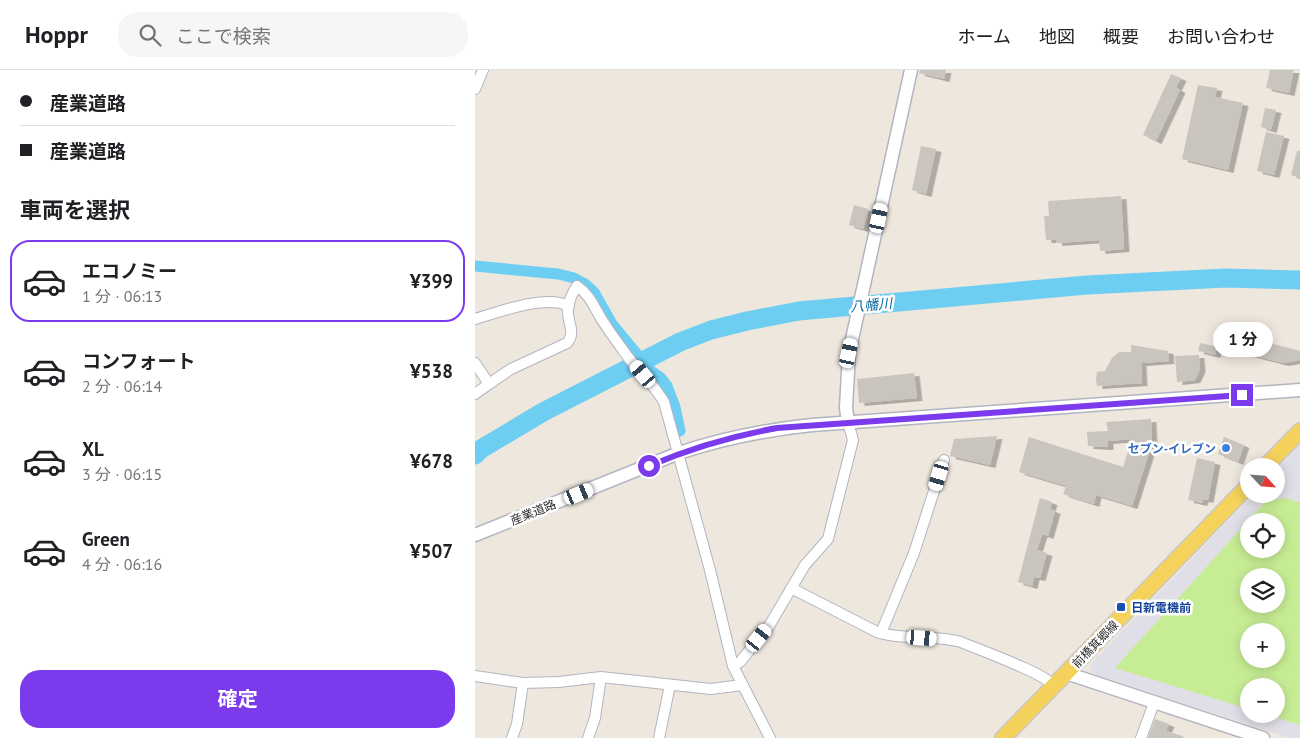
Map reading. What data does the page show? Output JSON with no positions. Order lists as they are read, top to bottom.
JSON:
{
  "streets": {
    "main road": ["前橋箕郷線"],
    "street": ["産業道路"]
  },
  "water": ["八幡川"],
  "places": {
    "other": ["セブン-イレブン"],
    "transit": ["日新電機前"]
  },
  "north": "bottom right",
  "page": {
    "header": "Hoppr",
    "search": "ここで検索",
    "nav": [
      "ホーム",
      "地図",
      "概要",
      "お問い合わせ"
    ],
    "banner": ["産業道路", "産業道路"],
    "heading": "車両を選択",
    "list": [
      {
        "name": "エコノミー",
        "note": "1 分 · 06:13",
        "value": "¥399"
      },
      {
        "name": "コンフォート",
        "note": "2 分 · 06:14",
        "value": "¥538"
      },
      {
        "name": "XL",
        "note": "3 分 · 06:15",
        "value": "¥678"
      },
      {
        "name": "Green",
        "note": "4 分 · 06:16",
        "value": "¥507"
      }
    ],
    "bubble": "1 分",
    "map_buttons": ["+", "−"],
    "buttons": "確定"
  }
}
